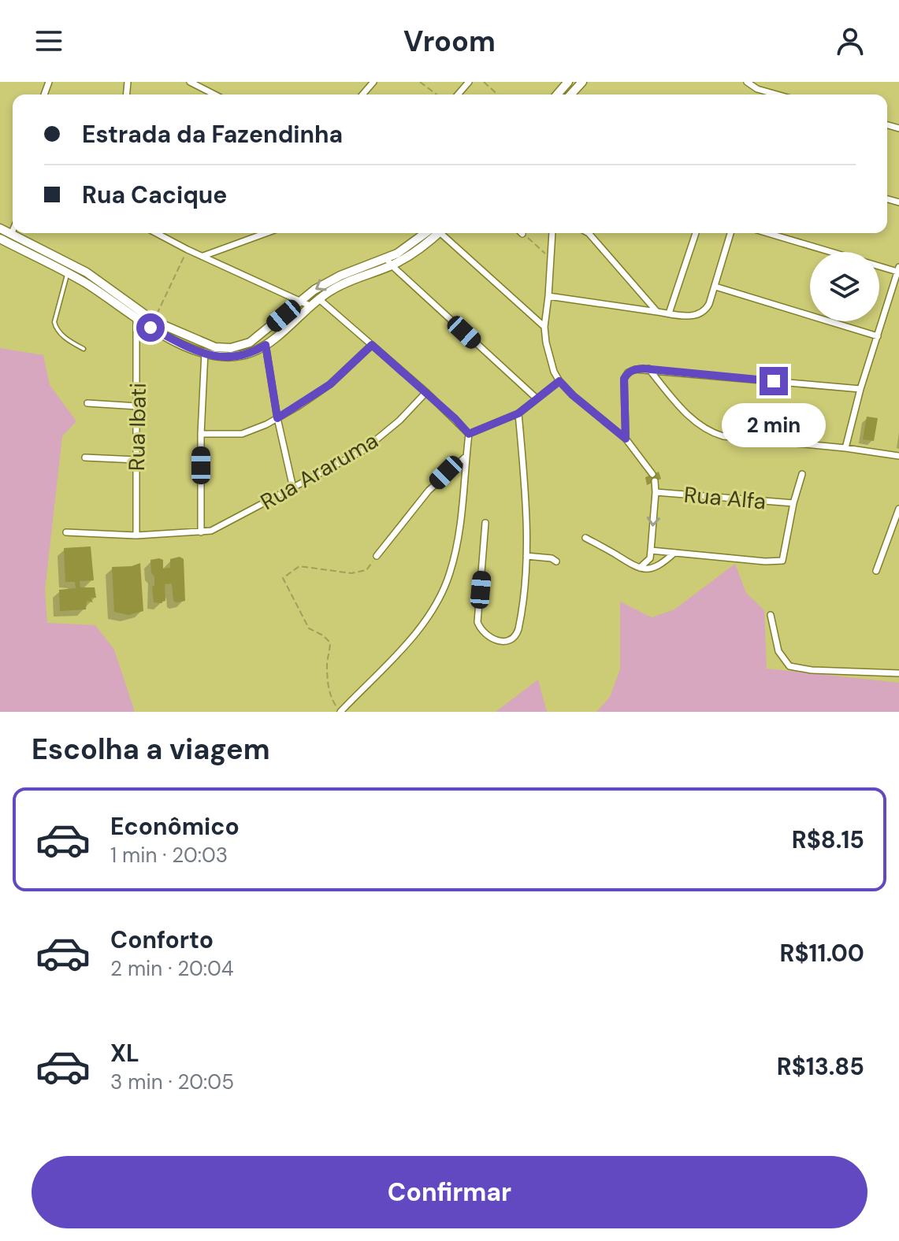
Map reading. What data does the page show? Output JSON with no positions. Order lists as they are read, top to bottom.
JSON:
{
  "streets": {
    "street": ["Rua Ibati", "Rua Araruma", "Rua Alfa"]
  },
  "crossings": [
    ["Rua Ibati", "Rua Araruma"]
  ],
  "page": {
    "header": "Vroom",
    "banner": ["Estrada da Fazendinha", "Rua Cacique"],
    "bubble": "2 min",
    "heading": "Escolha a viagem",
    "list": [
      {
        "name": "Econômico",
        "note": "1 min · 20:03",
        "value": "R$8.15"
      },
      {
        "name": "Conforto",
        "note": "2 min · 20:04",
        "value": "R$11.00"
      },
      {
        "name": "XL",
        "note": "3 min · 20:05",
        "value": "R$13.85"
      }
    ],
    "buttons": "Confirmar"
  }
}
